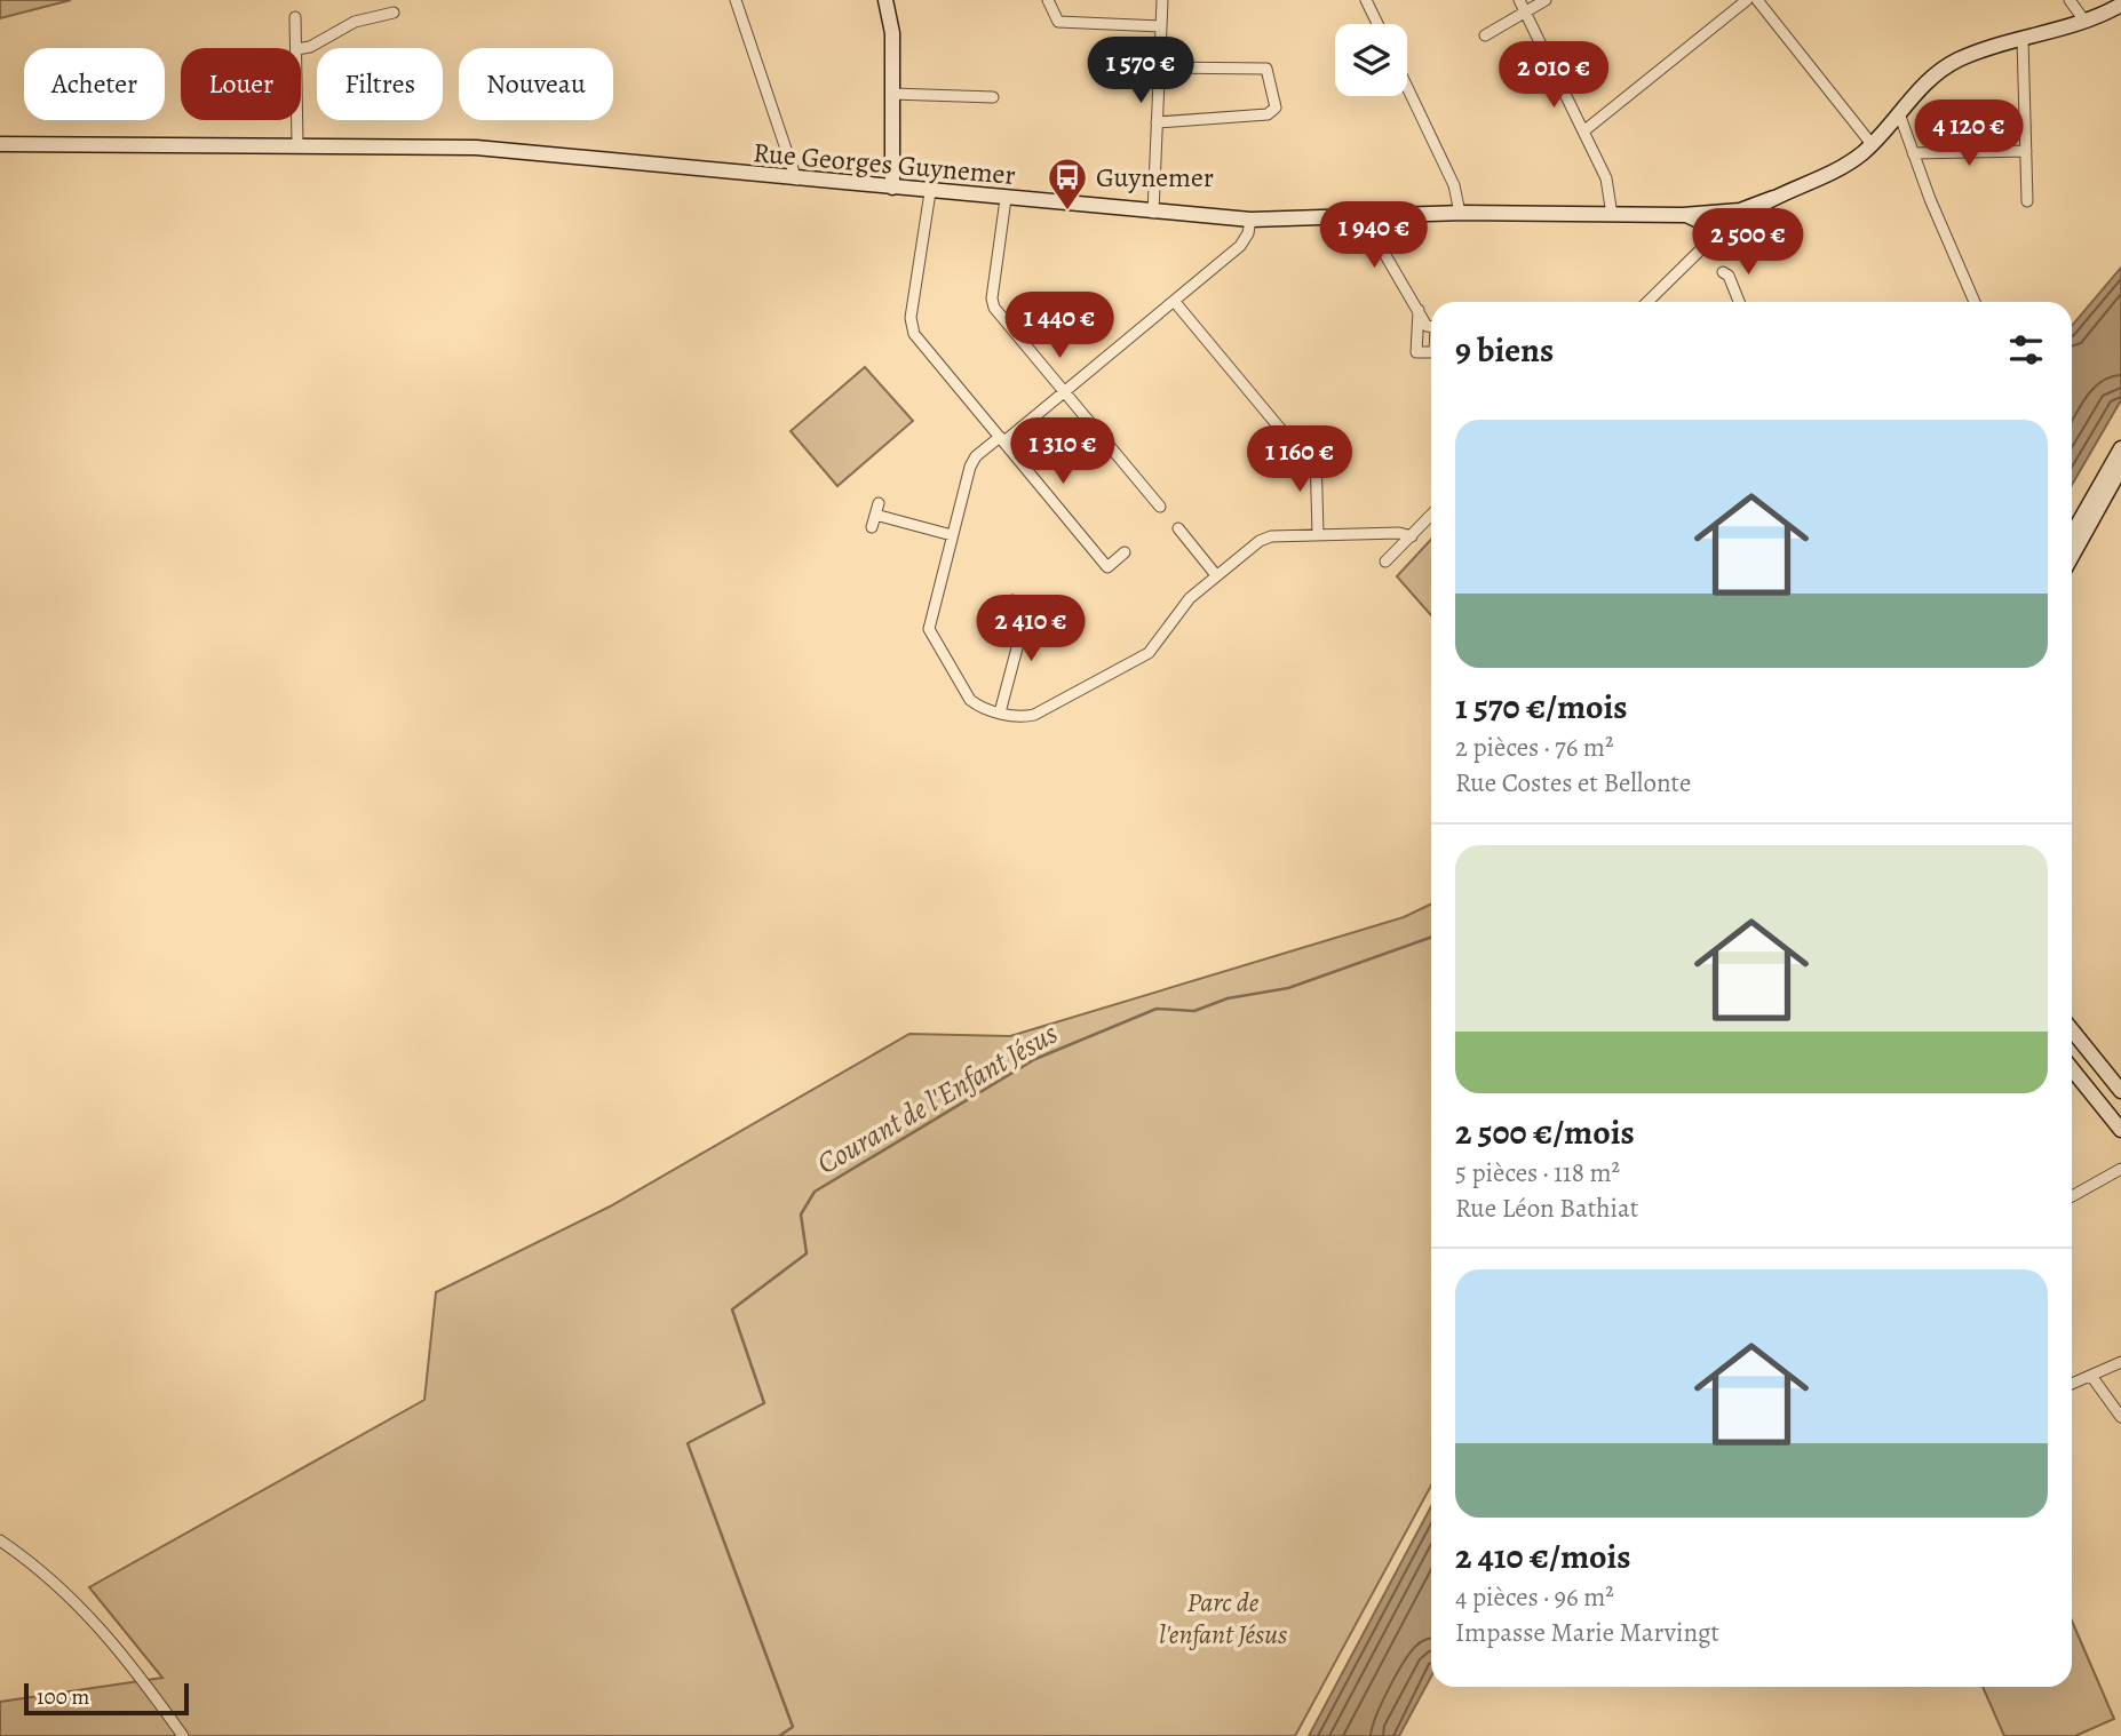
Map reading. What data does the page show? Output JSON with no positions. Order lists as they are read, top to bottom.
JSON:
{
  "streets": {
    "main road": ["Rue Georges Guynemer"]
  },
  "water": ["Courant de l'Enfant Jésus"],
  "parks": ["Parc de l'enfant Jésus"],
  "places": {
    "bus stop": ["Guynemer"]
  },
  "scale_bar": "100 m",
  "page": {
    "price": [
      "1 570 €",
      "2 010 €",
      "4 120 €",
      "1 940 €",
      "2 500 €",
      "1 440 €",
      "1 310 €",
      "1 160 €",
      "2 410 €"
    ],
    "chip": [
      "Acheter",
      "Louer",
      "Filtres",
      "Nouveau"
    ],
    "heading": "9 biens",
    "list": [
      {
        "name": "1 570 €/mois",
        "note": "2 pièces · 76 m² · Rue Costes et Bellonte"
      },
      {
        "name": "2 500 €/mois",
        "note": "5 pièces · 118 m² · Rue Léon Bathiat"
      },
      {
        "name": "2 410 €/mois",
        "note": "4 pièces · 96 m² · Impasse Marie Marvingt"
      }
    ],
    "scale": "100 m"
  }
}
